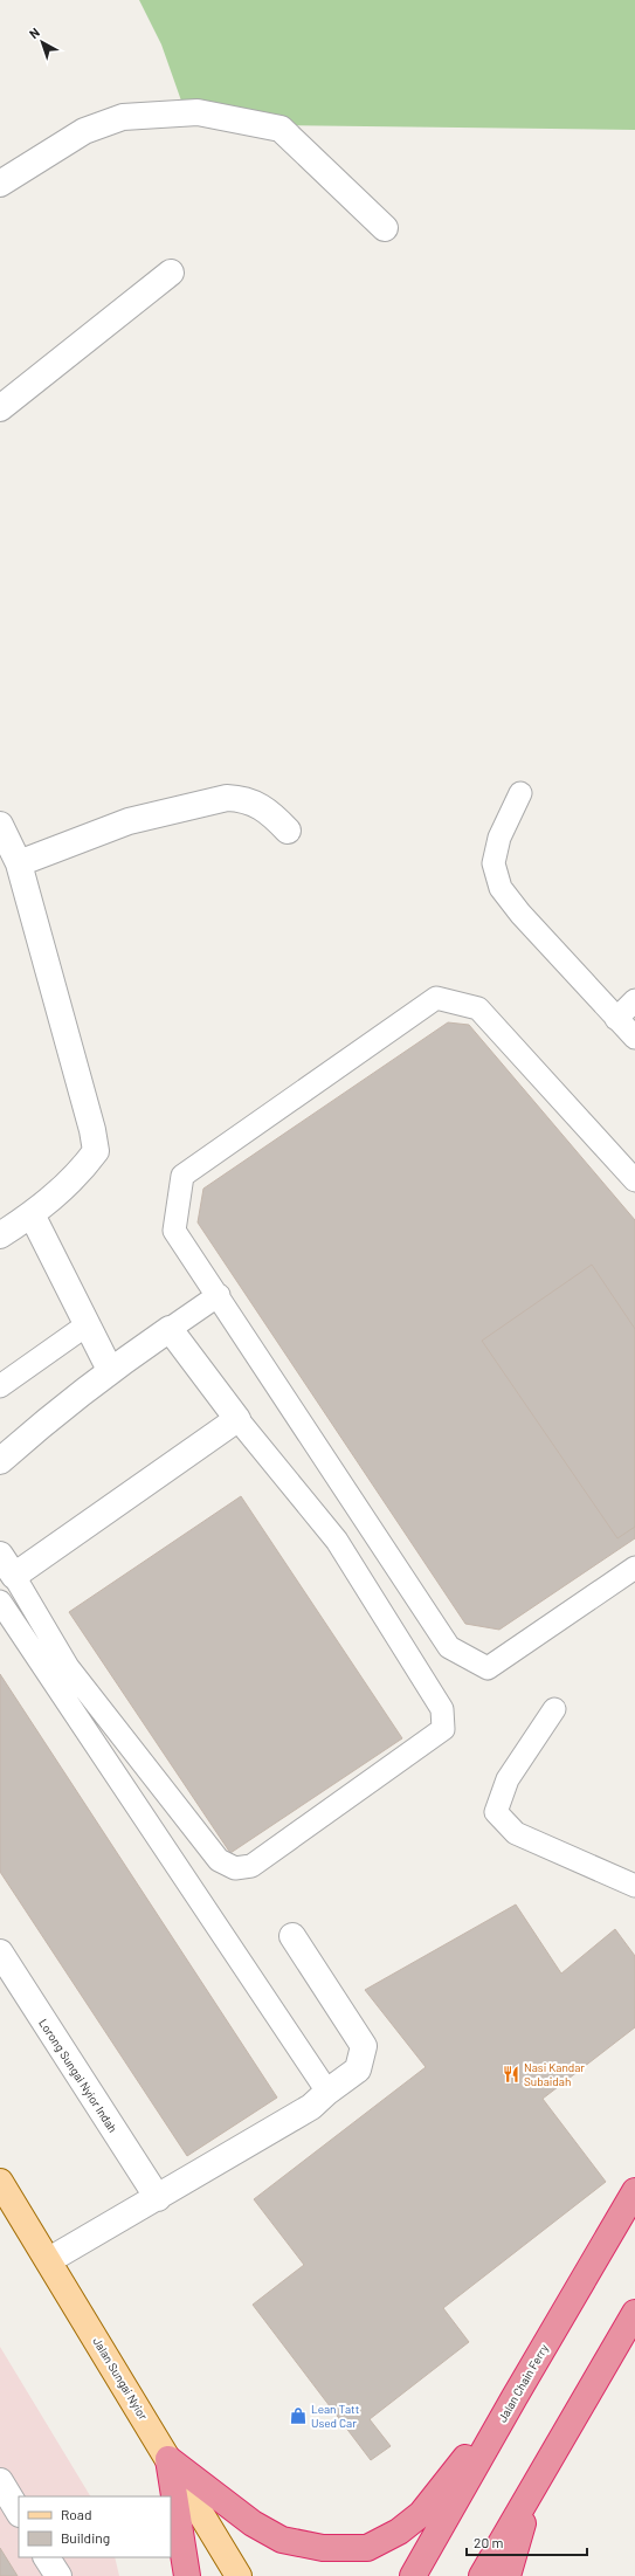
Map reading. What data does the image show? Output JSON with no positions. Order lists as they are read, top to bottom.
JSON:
{
  "streets": {
    "highway": ["Jalan Chain Ferry"],
    "main road": ["Jalan Sungai Nyior"],
    "street": ["Lorong Sungai Nyior Indah"]
  },
  "places": {
    "restaurant": ["Nasi Kandar Subaidah"],
    "shop": ["Lean Tatt Used Car"]
  },
  "legend": ["Road", "Building"],
  "scale_bar": "20 m",
  "north": "top left"
}
